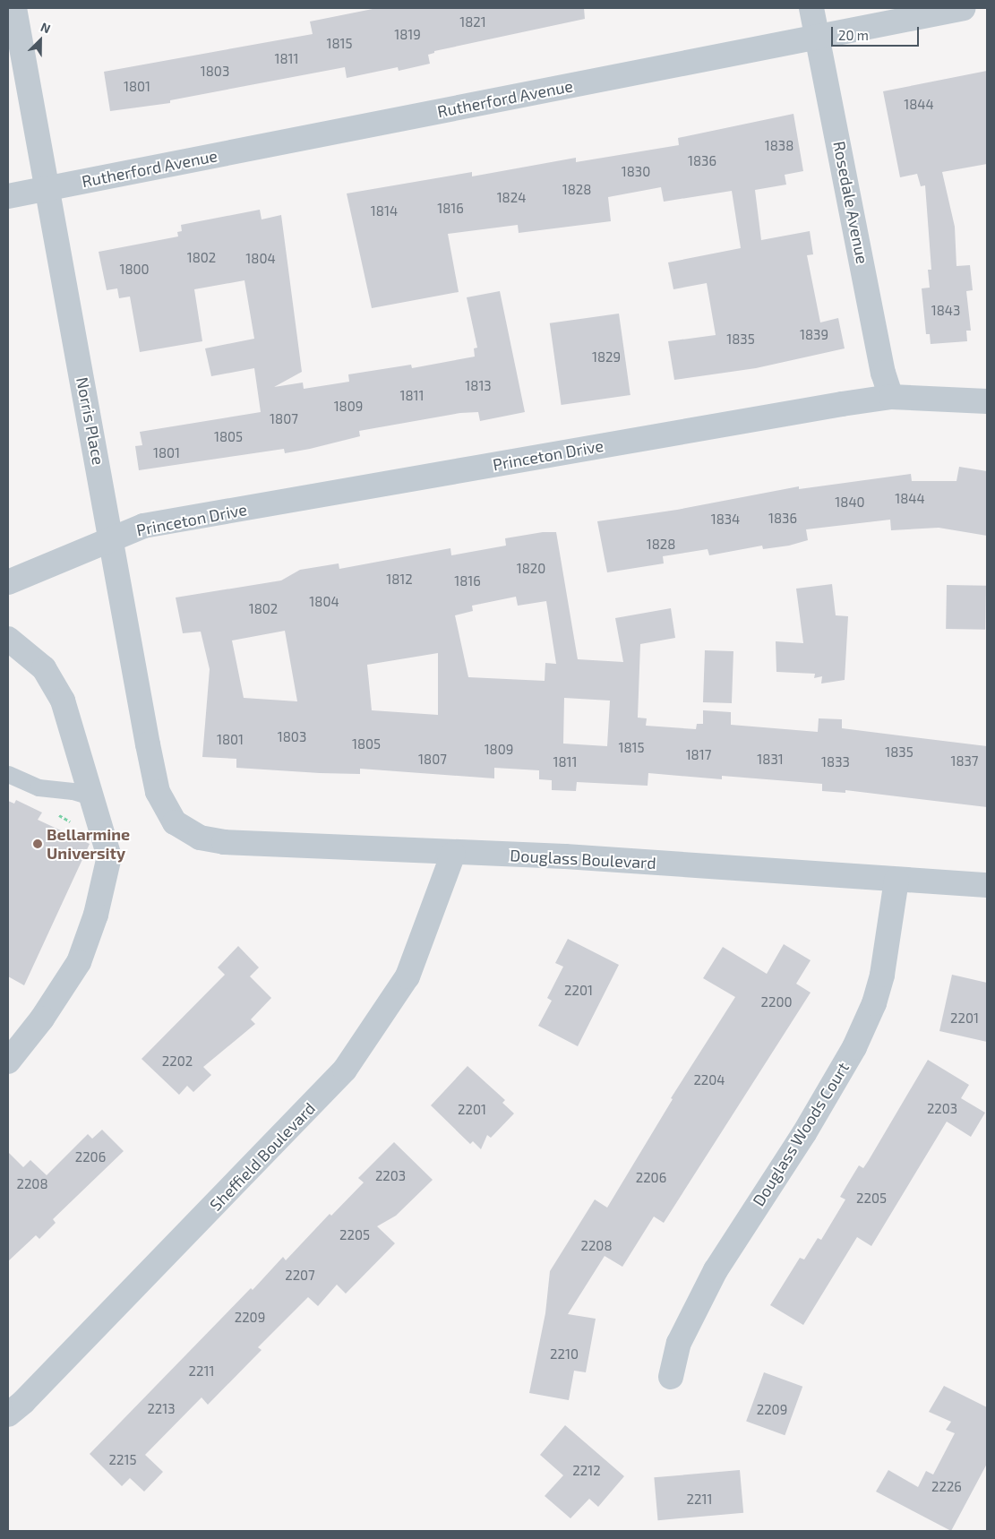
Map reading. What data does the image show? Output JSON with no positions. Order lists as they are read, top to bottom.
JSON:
{
  "streets": {
    "street": [
      "Rutherford Avenue",
      "Rosedale Avenue",
      "Norris Place",
      "Princeton Drive",
      "Douglass Boulevard",
      "Douglass Woods Court",
      "Sheffield Boulevard"
    ]
  },
  "crossings": [
    ["Rutherford Avenue", "Rosedale Avenue"],
    ["Rutherford Avenue", "Norris Place"],
    ["Rosedale Avenue", "Princeton Drive"],
    ["Norris Place", "Princeton Drive"],
    ["Norris Place", "Douglass Boulevard"],
    ["Douglass Boulevard", "Douglass Woods Court"],
    ["Douglass Boulevard", "Sheffield Boulevard"]
  ],
  "places": ["Bellarmine University"],
  "house_numbers": [
    "1821",
    "1819",
    "1815",
    "1811",
    "1803",
    "1801",
    "1844",
    "1838",
    "1836",
    "1830",
    "1828",
    "1824",
    "1816",
    "1814",
    "1802",
    "1804",
    "1800",
    "1843",
    "1839",
    "1835",
    "1829",
    "1813",
    "1811",
    "1809",
    "1807",
    "1805",
    "1801",
    "1844",
    "1840",
    "1836",
    "1834",
    "1828",
    "1820",
    "1812",
    "1816",
    "1804",
    "1802",
    "1803",
    "1801",
    "1805",
    "1815",
    "1809",
    "1835",
    "1817",
    "1807",
    "1831",
    "1837",
    "1811",
    "1833",
    "2201",
    "2200",
    "2201",
    "2202",
    "2204",
    "2203",
    "2201",
    "2206",
    "2203",
    "2206",
    "2208",
    "2205",
    "2205",
    "2208",
    "2207",
    "2209",
    "2210",
    "2211",
    "2213",
    "2209",
    "2215",
    "2212",
    "2226",
    "2211"
  ],
  "scale_bar": "20 m",
  "north": "top right"
}
